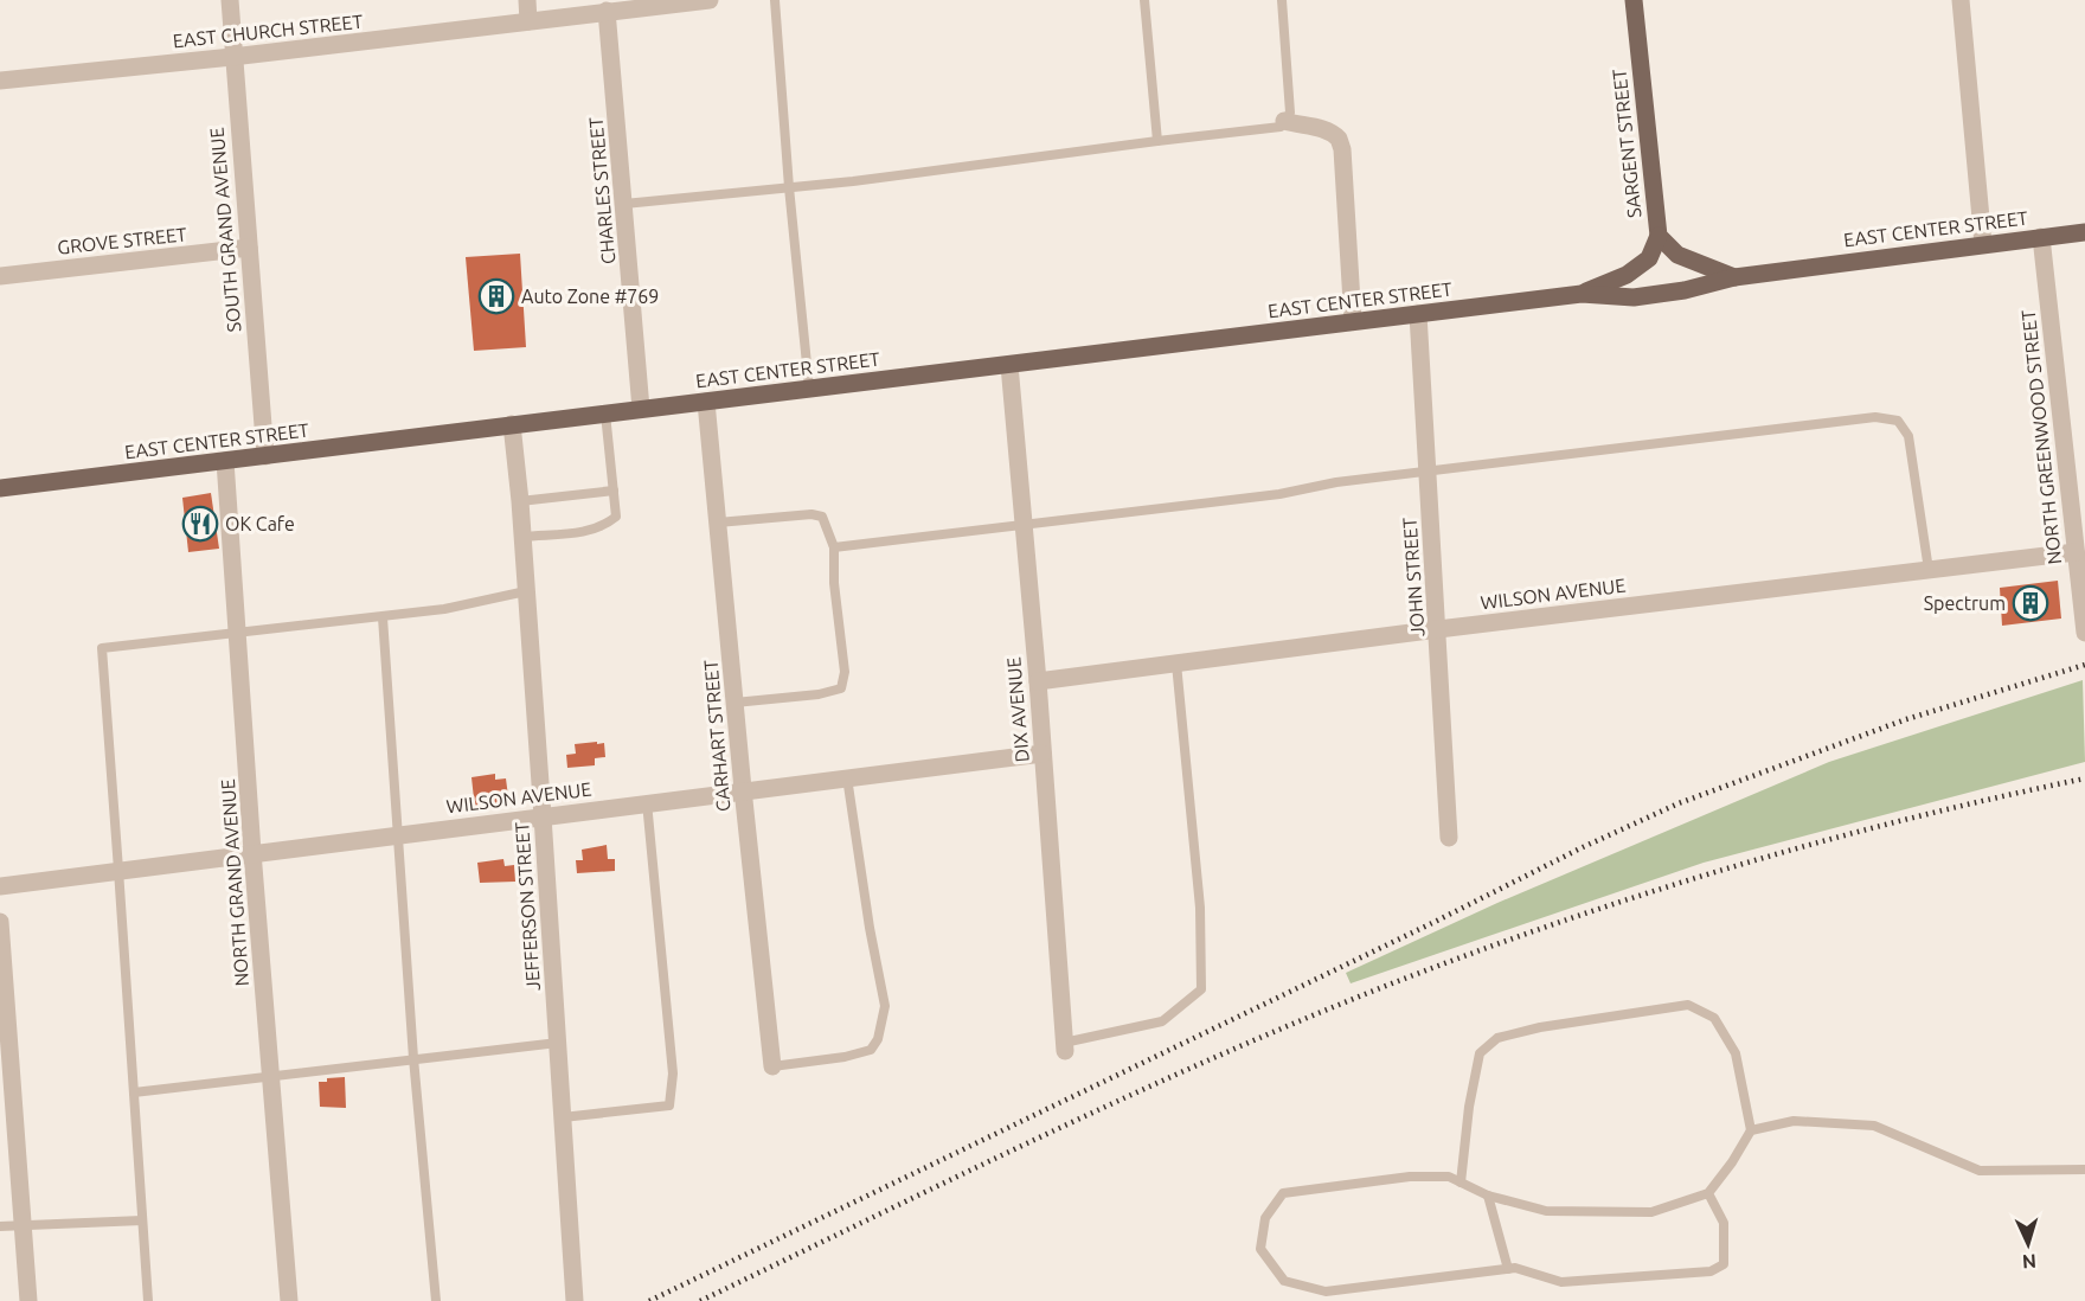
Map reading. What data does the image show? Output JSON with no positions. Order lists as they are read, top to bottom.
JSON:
{
  "streets": {
    "main road": ["SARGENT STREET", "EAST CENTER STREET"],
    "street": [
      "EAST CHURCH STREET",
      "CHARLES STREET",
      "SOUTH GRAND AVENUE",
      "GROVE STREET",
      "NORTH GREENWOOD STREET",
      "JOHN STREET",
      "WILSON AVENUE",
      "DIX AVENUE",
      "CARHART STREET",
      "NORTH GRAND AVENUE",
      "JEFFERSON STREET"
    ]
  },
  "crossings": [
    ["EAST CHURCH STREET", "CHARLES STREET"],
    ["EAST CHURCH STREET", "SOUTH GRAND AVENUE"],
    ["SARGENT STREET", "EAST CENTER STREET"],
    ["CHARLES STREET", "EAST CENTER STREET"],
    ["EAST CENTER STREET", "SOUTH GRAND AVENUE"],
    ["EAST CENTER STREET", "NORTH GREENWOOD STREET"],
    ["EAST CENTER STREET", "JOHN STREET"],
    ["EAST CENTER STREET", "DIX AVENUE"],
    ["EAST CENTER STREET", "CARHART STREET"],
    ["EAST CENTER STREET", "NORTH GRAND AVENUE"],
    ["EAST CENTER STREET", "JEFFERSON STREET"],
    ["SOUTH GRAND AVENUE", "GROVE STREET"],
    ["NORTH GREENWOOD STREET", "WILSON AVENUE"],
    ["JOHN STREET", "WILSON AVENUE"],
    ["WILSON AVENUE", "DIX AVENUE"],
    ["WILSON AVENUE", "CARHART STREET"],
    ["WILSON AVENUE", "NORTH GRAND AVENUE"],
    ["WILSON AVENUE", "JEFFERSON STREET"]
  ],
  "places": {
    "building": ["Auto Zone #769", "Spectrum"],
    "restaurant": ["OK Cafe"]
  },
  "north": "bottom"
}
